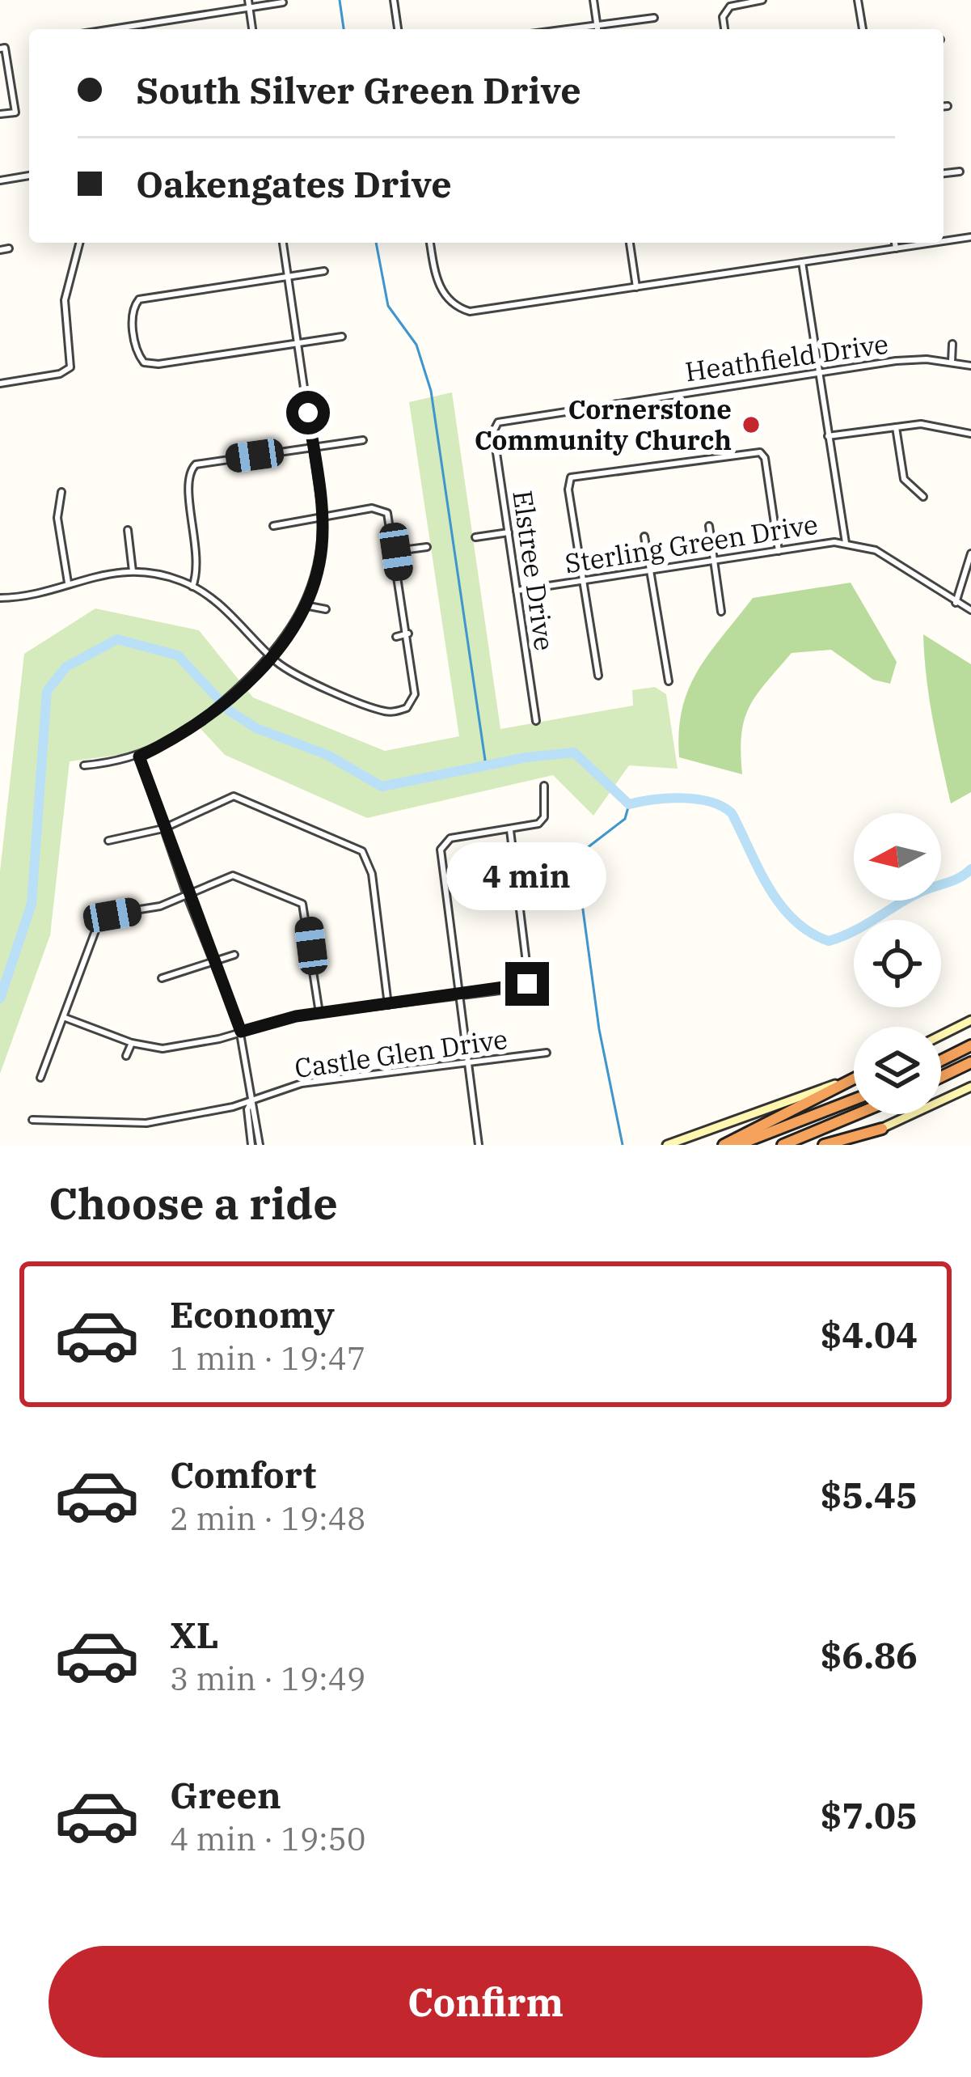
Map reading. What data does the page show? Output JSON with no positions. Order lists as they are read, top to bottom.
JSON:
{
  "streets": {
    "street": [
      "Heathfield Drive",
      "Sterling Green Drive",
      "Elstree Drive",
      "Castle Glen Drive"
    ]
  },
  "crossings": [
    ["Heathfield Drive", "Elstree Drive"],
    ["Sterling Green Drive", "Elstree Drive"]
  ],
  "places": ["Cornerstone Community Church"],
  "north": "left",
  "page": {
    "banner": ["South Silver Green Drive", "Oakengates Drive"],
    "bubble": "4 min",
    "heading": "Choose a ride",
    "list": [
      {
        "name": "Economy",
        "note": "1 min · 19:47",
        "value": "$4.04"
      },
      {
        "name": "Comfort",
        "note": "2 min · 19:48",
        "value": "$5.45"
      },
      {
        "name": "XL",
        "note": "3 min · 19:49",
        "value": "$6.86"
      },
      {
        "name": "Green",
        "note": "4 min · 19:50",
        "value": "$7.05"
      }
    ],
    "buttons": "Confirm"
  }
}
